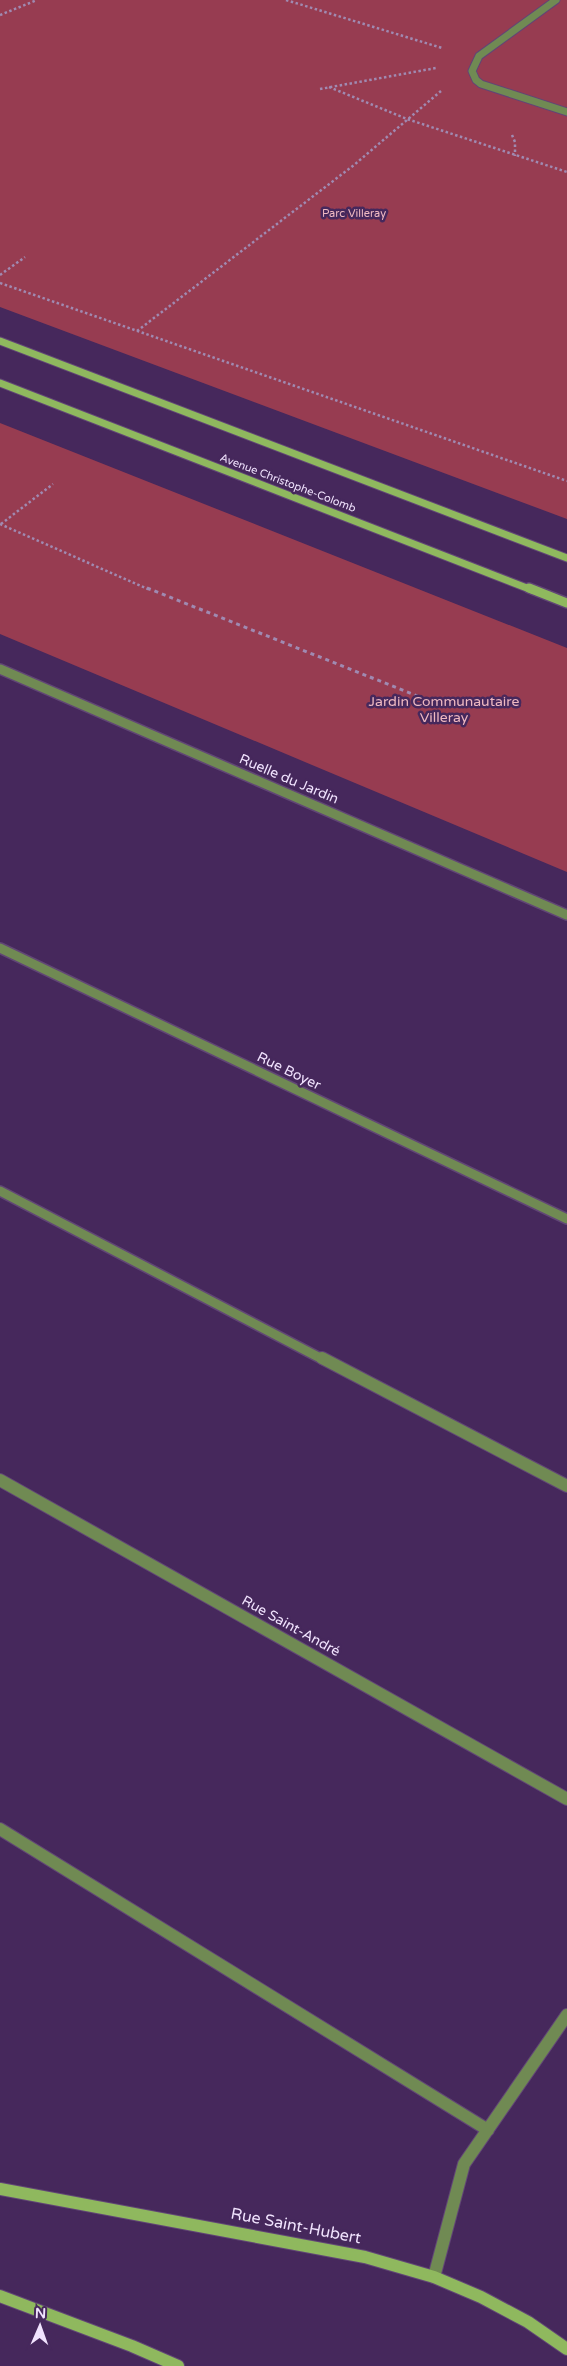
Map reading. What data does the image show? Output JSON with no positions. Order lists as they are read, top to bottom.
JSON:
{
  "streets": {
    "main road": ["Avenue Christophe-Colomb", "Rue Saint-Hubert"],
    "street": ["Ruelle du Jardin", "Rue Boyer", "Rue Saint-André"]
  },
  "parks": ["Parc Villeray", "Jardin Communautaire Villeray"],
  "north": "top"
}
